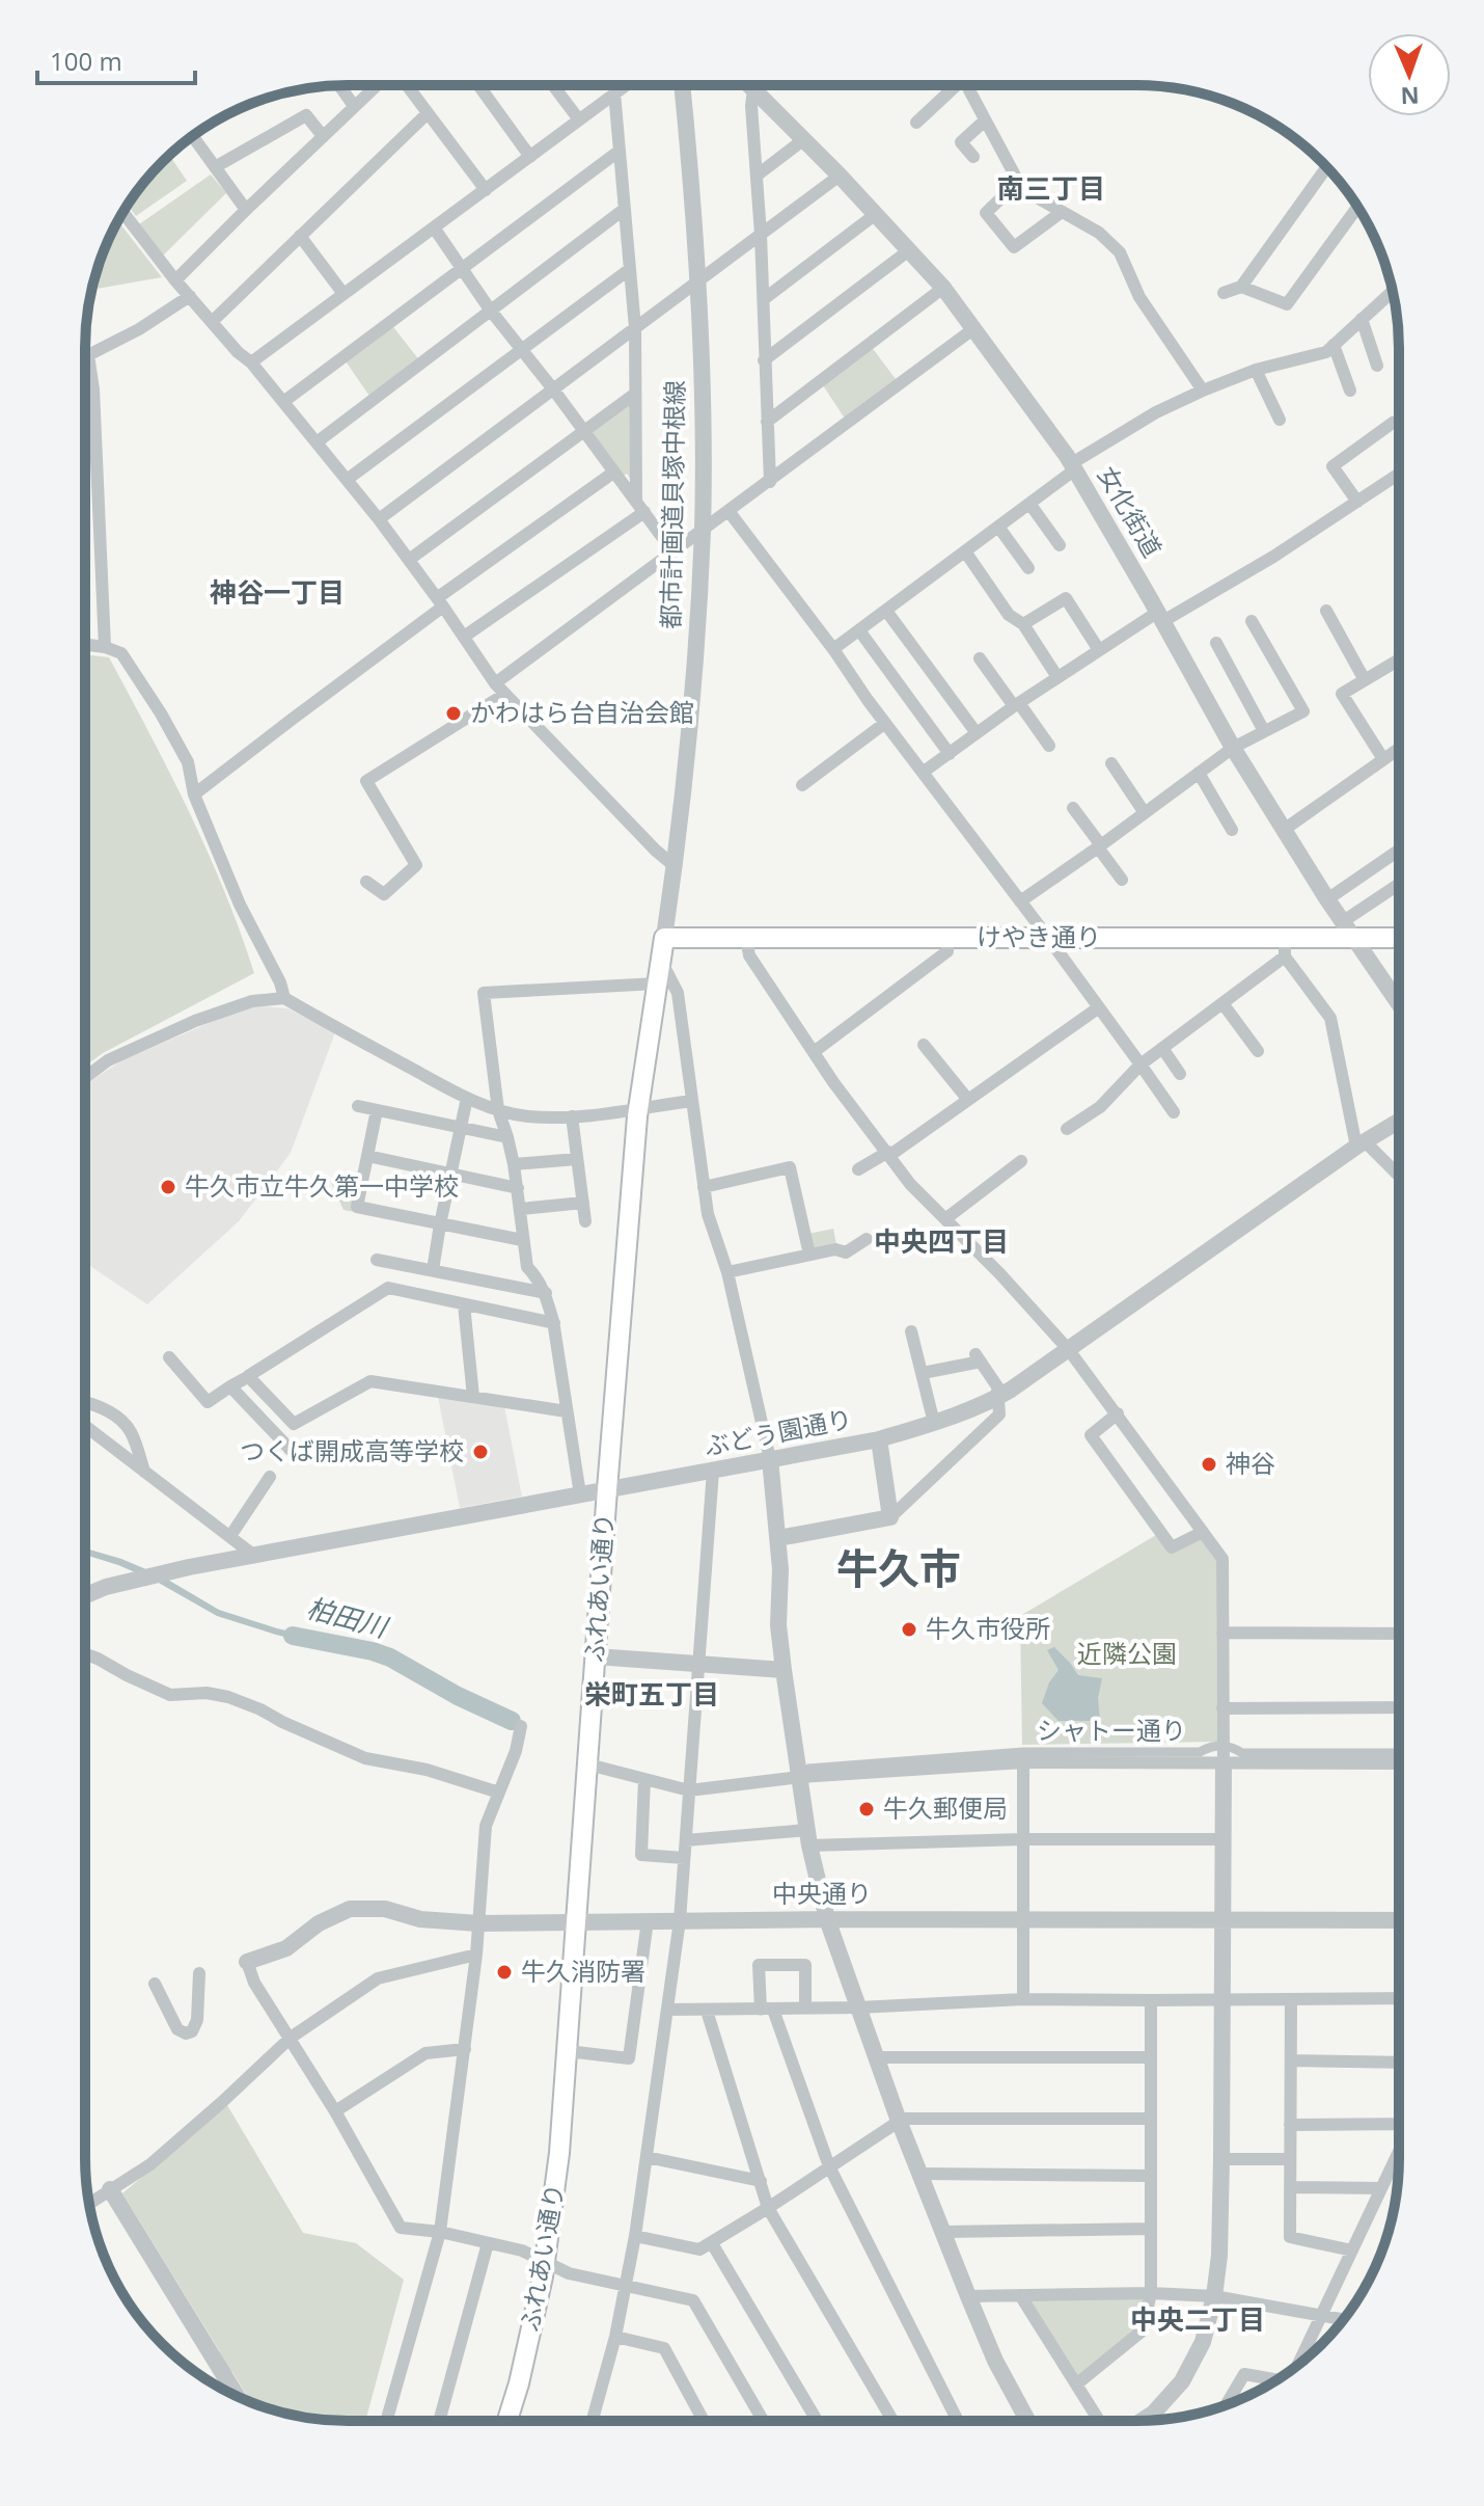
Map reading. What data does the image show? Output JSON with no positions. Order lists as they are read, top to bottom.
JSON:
{
  "streets": {
    "main road": ["けやき通り", "ふれあい通り"],
    "street": [
      "都市計画道貝塚中根線",
      "女化街道",
      "ぶどう園通り",
      "シャトー通り",
      "中央通り"
    ]
  },
  "crossings": [
    ["都市計画道貝塚中根線", "けやき通り"],
    ["都市計画道貝塚中根線", "ふれあい通り"],
    ["女化街道", "けやき通り"],
    ["けやき通り", "ふれあい通り"],
    ["ぶどう園通り", "ふれあい通り"],
    ["ふれあい通り", "中央通り"]
  ],
  "districts": [
    "南三丁目",
    "神谷一丁目",
    "中央四丁目",
    "牛久市",
    "栄町五丁目",
    "中央二丁目"
  ],
  "water": ["柏田川"],
  "parks": ["近隣公園"],
  "places": [
    "かわはら台自治会館",
    "牛久市立牛久第一中学校",
    "つくば開成高等学校",
    "神谷",
    "牛久市役所",
    "牛久郵便局",
    "牛久消防署"
  ],
  "scale_bar": "100 m",
  "north": "bottom"
}
